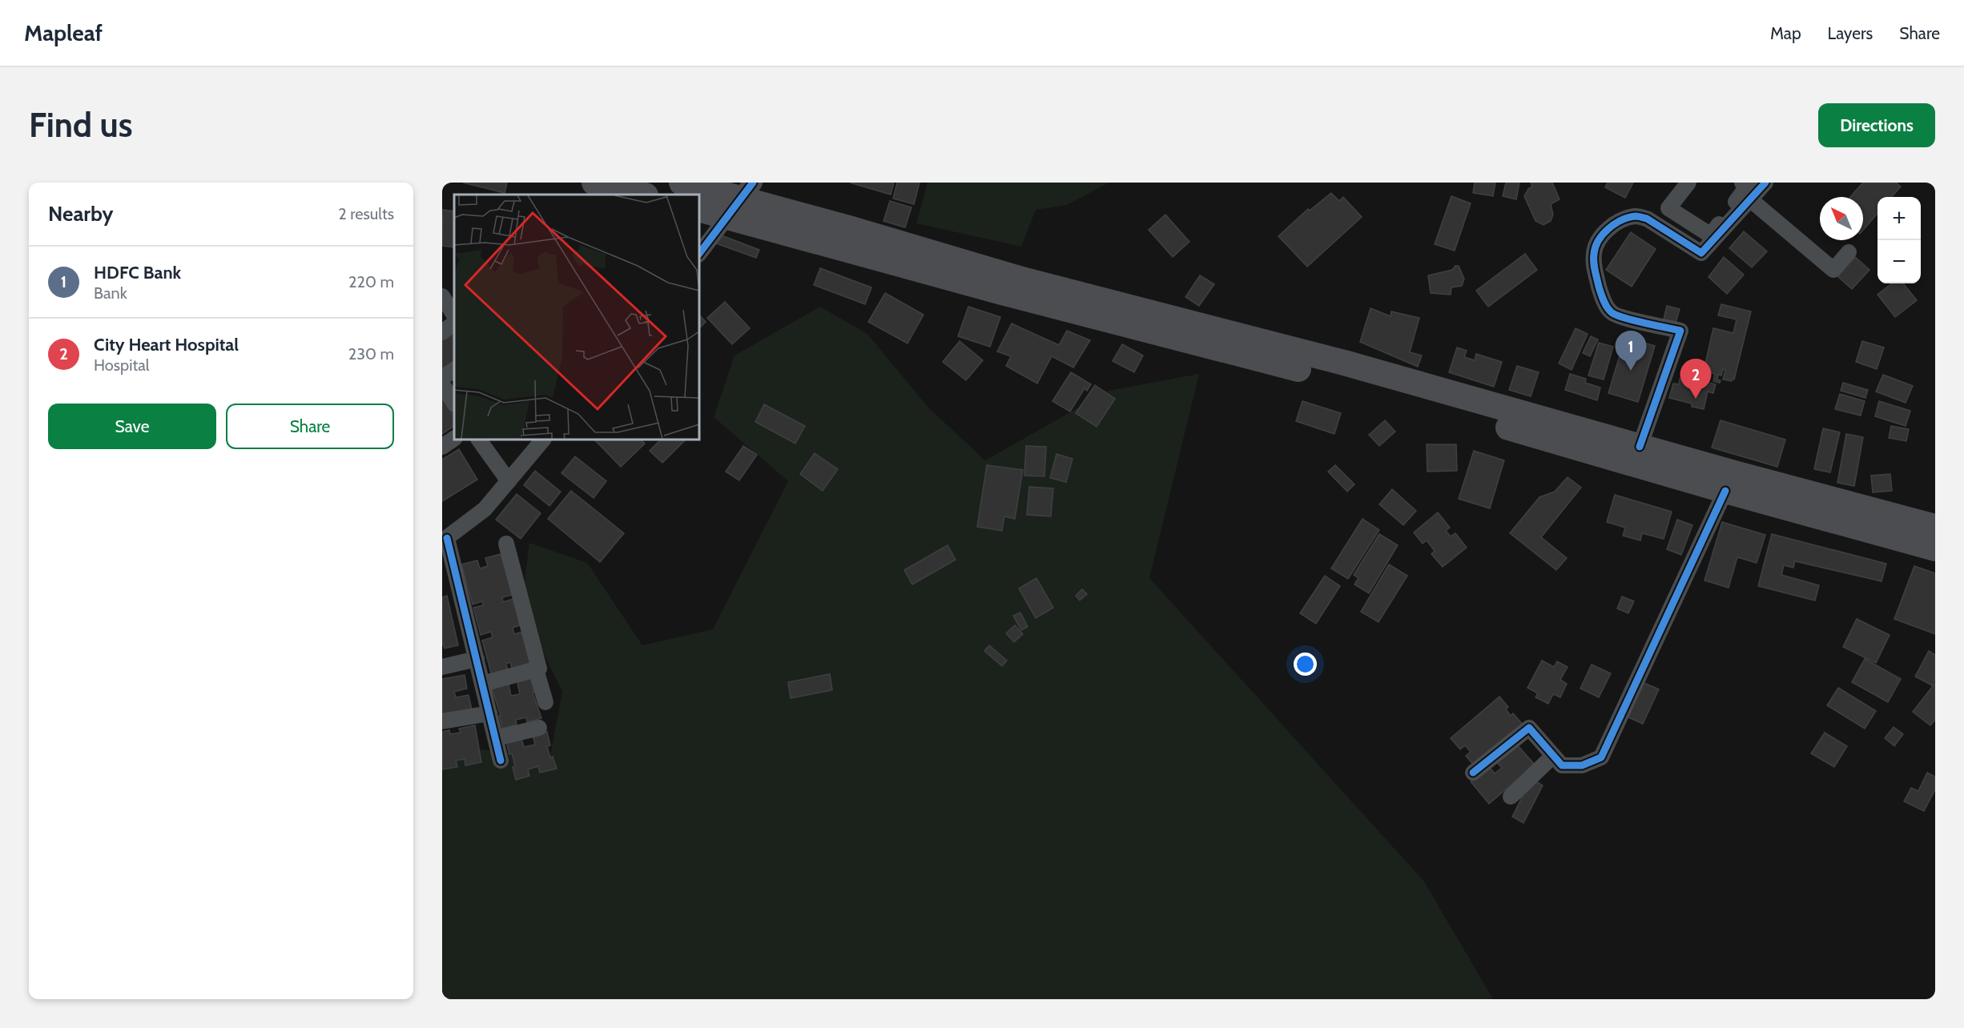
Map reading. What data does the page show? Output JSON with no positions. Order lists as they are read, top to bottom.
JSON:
{
  "north": "top left",
  "page": {
    "header": "Mapleaf",
    "nav": ["Map", "Layers", "Share"],
    "buttons": [
      "Directions",
      ["Save", "Share"]
    ],
    "title": "Find us",
    "heading": ["Nearby", "2 results"],
    "map_buttons": ["+", "−"],
    "list": [
      {
        "mark": "1",
        "name": "HDFC Bank",
        "note": "Bank",
        "value": "220 m"
      },
      {
        "mark": "2",
        "name": "City Heart Hospital",
        "note": "Hospital",
        "value": "230 m"
      }
    ],
    "pins": ["1", "2"]
  }
}
